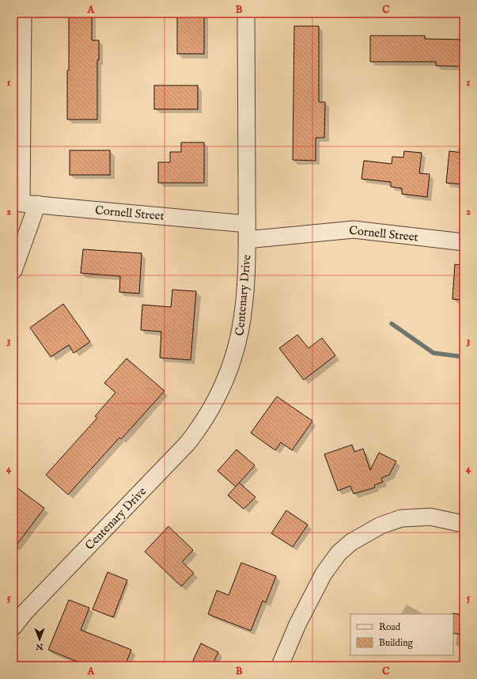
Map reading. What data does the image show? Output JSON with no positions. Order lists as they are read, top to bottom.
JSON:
{
  "streets": {
    "street": ["Cornell Street", "Centenary Drive"]
  },
  "crossings": [
    ["Cornell Street", "Centenary Drive"]
  ],
  "legend": ["Road", "Building"],
  "north": "bottom",
  "grid": {
    "columns": ["A", "B", "C"],
    "rows": [
      "1",
      "2",
      "3",
      "4",
      "5"
    ]
  }
}
